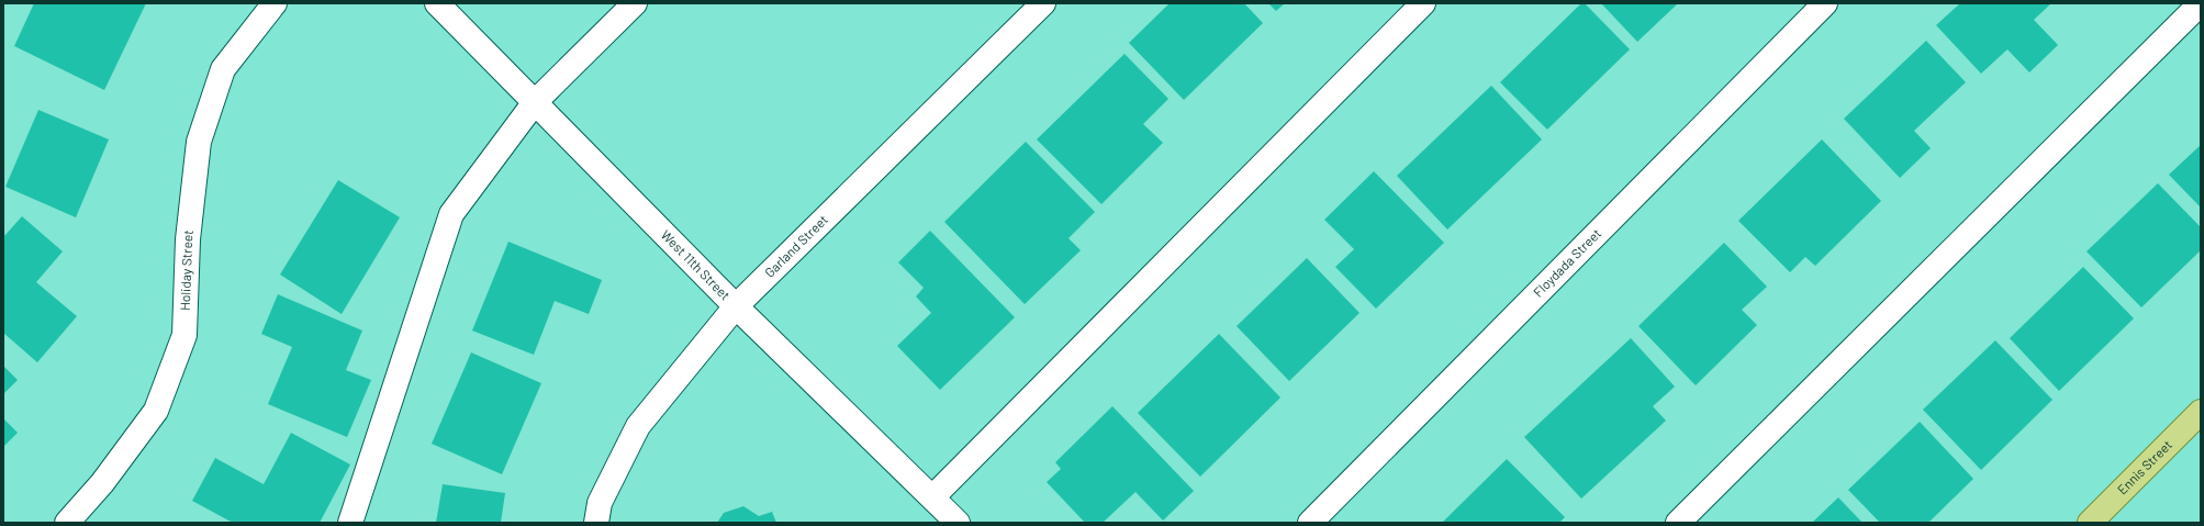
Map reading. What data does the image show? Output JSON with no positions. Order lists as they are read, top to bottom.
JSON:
{
  "streets": {
    "main road": ["Ennis Street"],
    "street": [
      "Garland Street",
      "Floydada Street",
      "West 11th Street",
      "Holiday Street"
    ]
  },
  "crossings": [
    ["Garland Street", "West 11th Street"]
  ]
}
